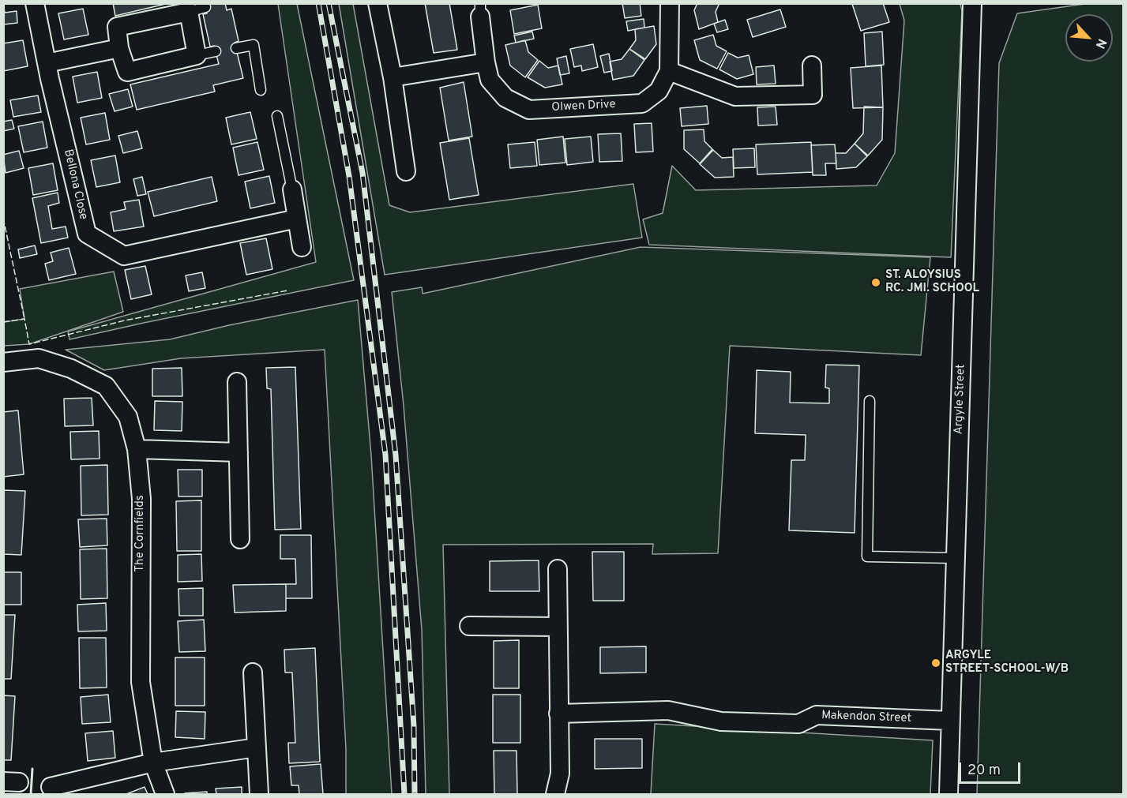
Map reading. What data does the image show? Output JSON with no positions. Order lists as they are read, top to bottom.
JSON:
{
  "streets": {
    "street": [
      "Olwen Drive",
      "Bellona Close",
      "Argyle Street",
      "The Cornfields",
      "Makendon Street"
    ]
  },
  "crossings": [
    ["Argyle Street", "Makendon Street"]
  ],
  "places": ["ST. ALOYSIUS RC. JMI. SCHOOL", "ARGYLE STREET-SCHOOL-W/B"],
  "scale_bar": "20 m",
  "north": "bottom right"
}
